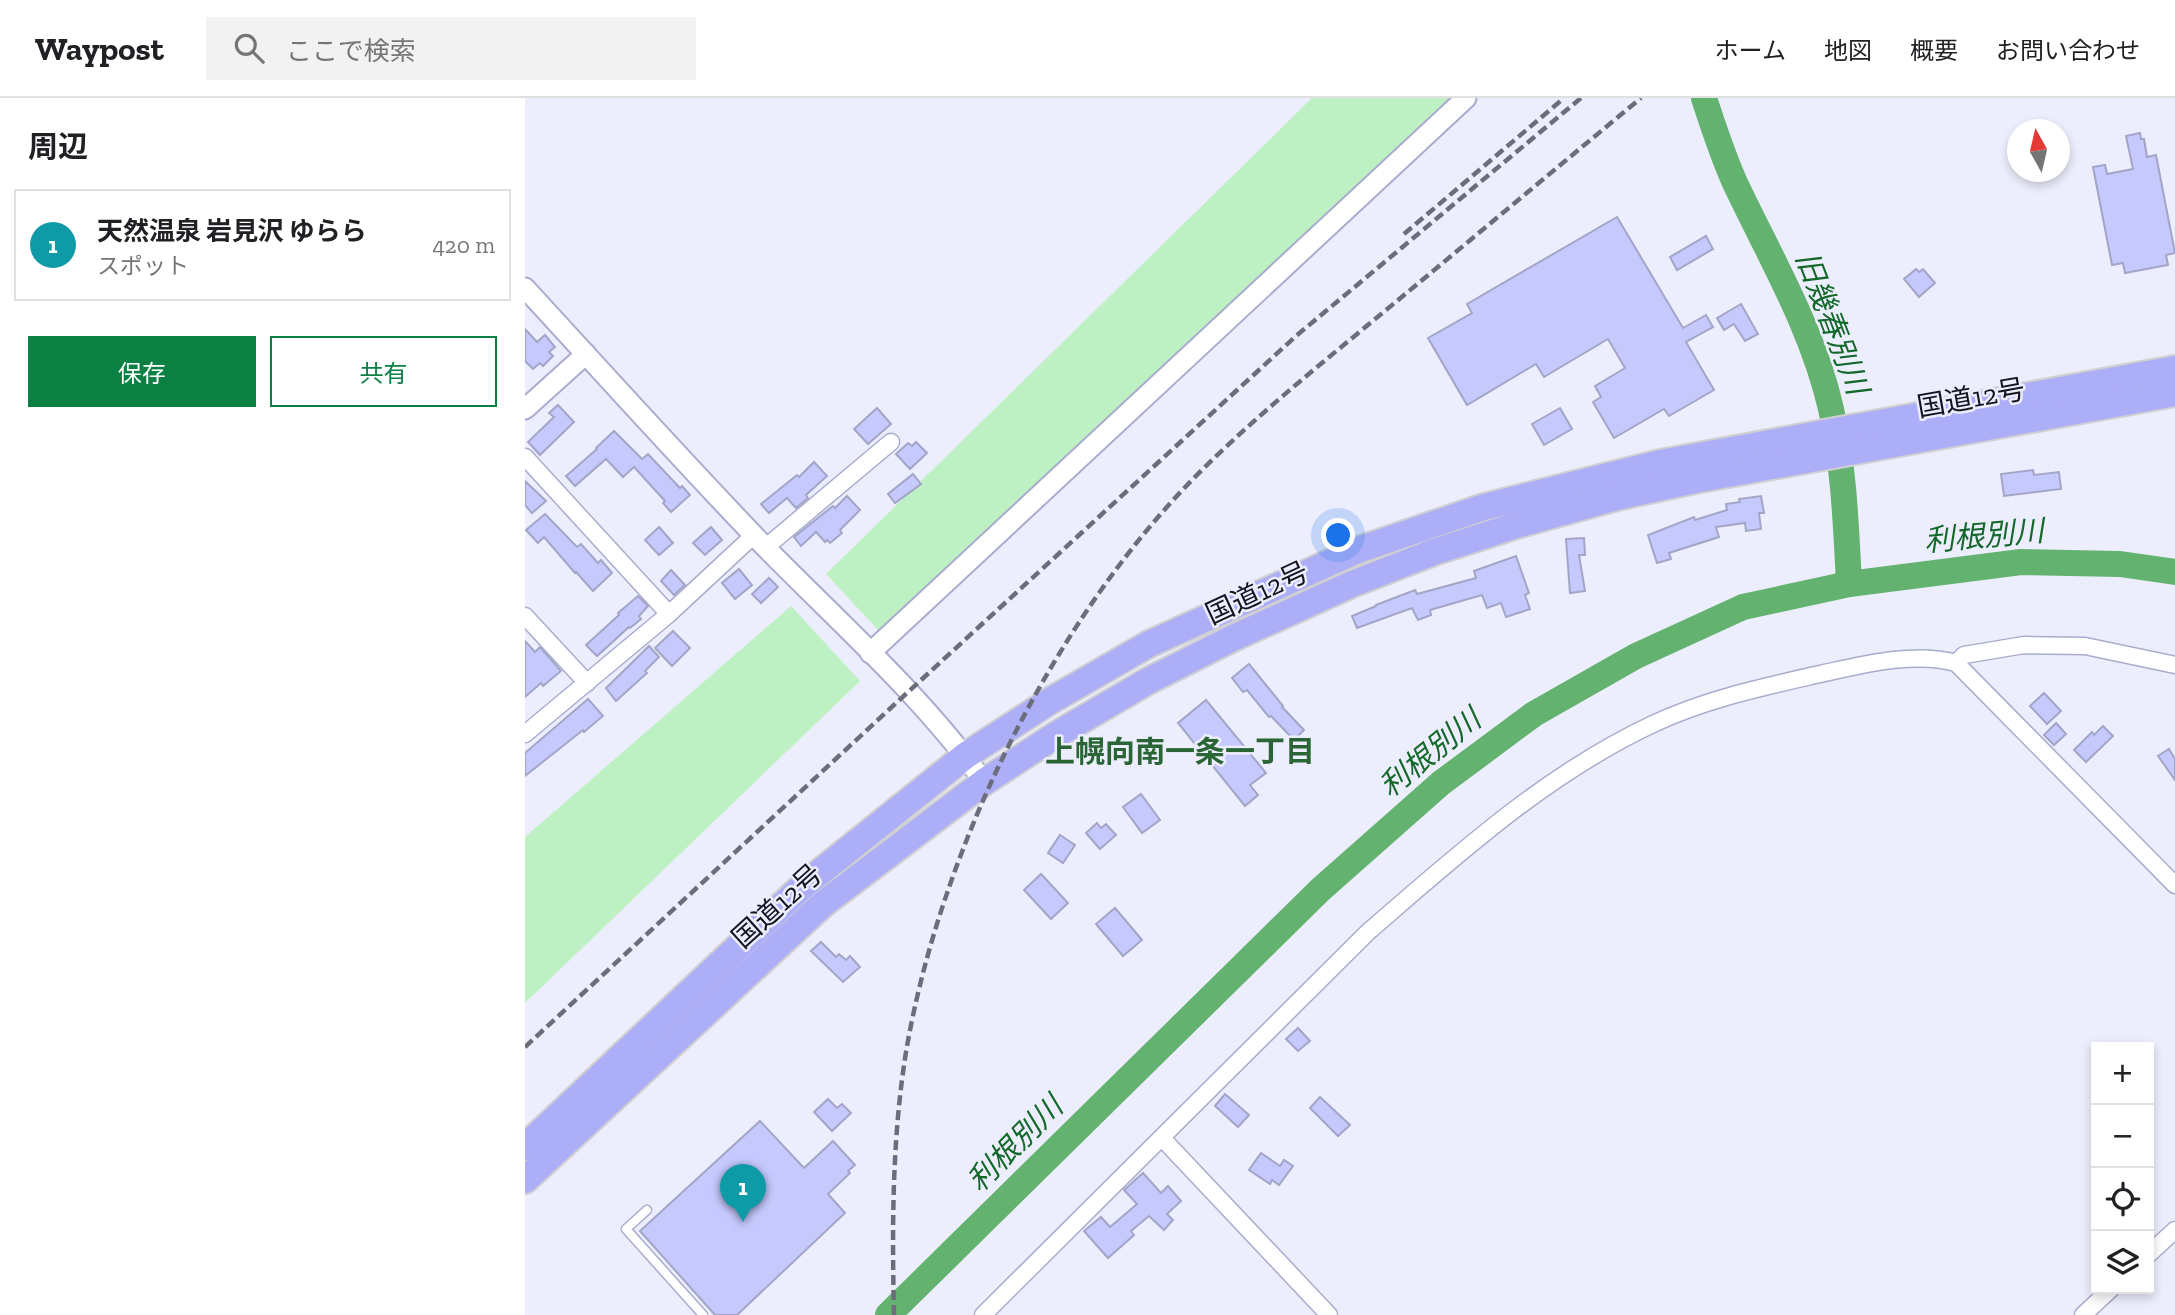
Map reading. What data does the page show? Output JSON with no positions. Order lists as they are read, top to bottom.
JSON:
{
  "streets": {
    "highway": ["国道12号"]
  },
  "districts": ["上幌向南一条一丁目"],
  "water": ["旧幾春別川", "利根別川"],
  "north": "top",
  "page": {
    "header": "Waypost",
    "search": "ここで検索",
    "nav": [
      "ホーム",
      "地図",
      "概要",
      "お問い合わせ"
    ],
    "heading": "周辺",
    "list": [
      {
        "mark": "1",
        "name": "天然温泉 岩見沢 ゆらら",
        "note": "スポット",
        "value": "420 m"
      }
    ],
    "buttons": ["保存", "共有"],
    "map_buttons": ["+", "−"],
    "pins": "1"
  }
}
